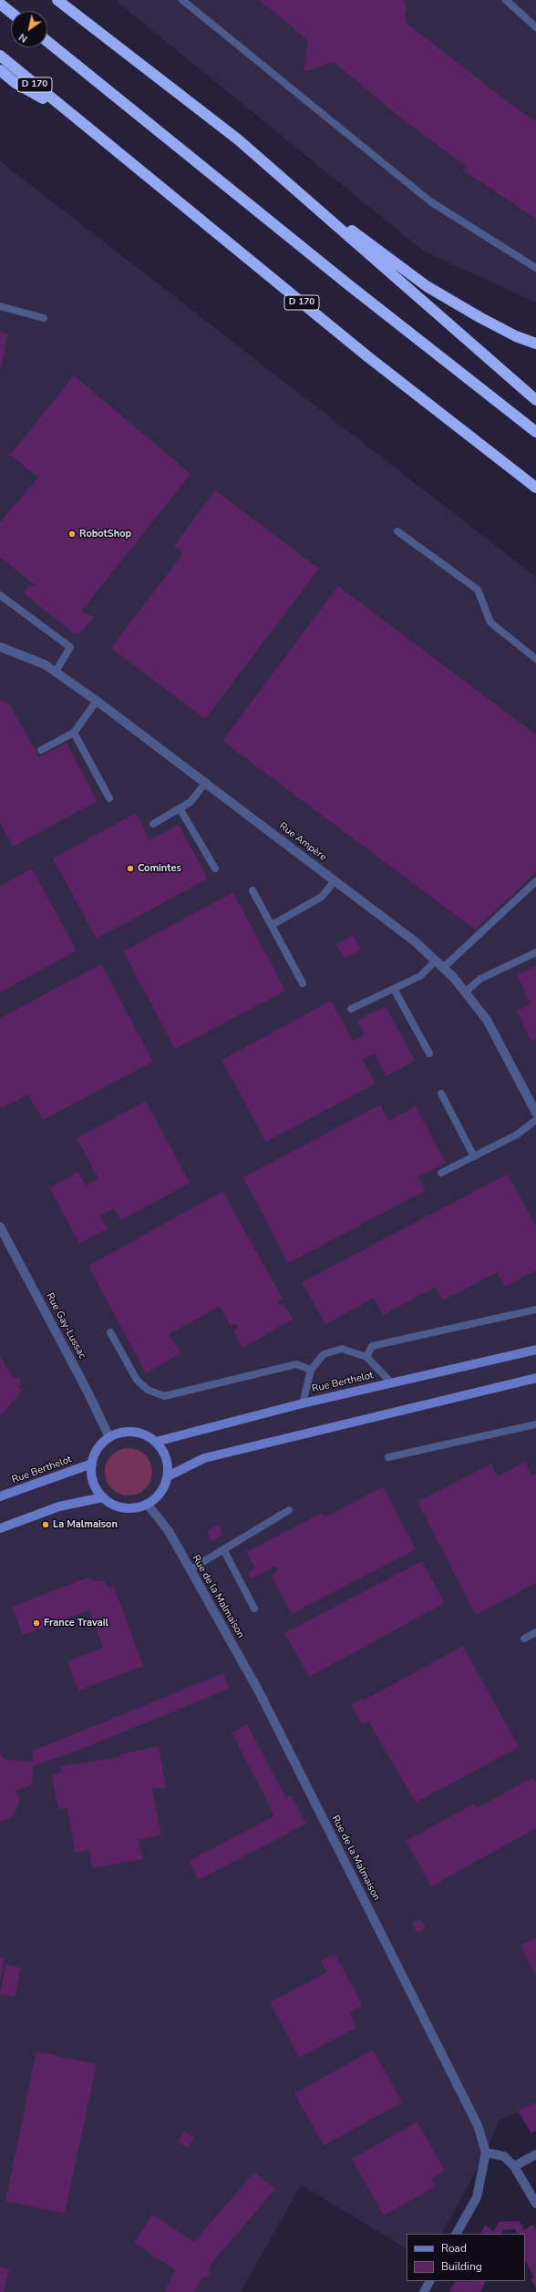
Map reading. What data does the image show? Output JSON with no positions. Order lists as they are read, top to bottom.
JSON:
{
  "streets": {
    "highway": ["D 170"],
    "main road": ["Rue Berthelot"],
    "street": ["Rue Ampère", "Rue Gay-Lussac", "Rue de la Malmaison"]
  },
  "crossings": [
    ["Rue Gay-Lussac", "Rue Berthelot"],
    ["Rue Gay-Lussac", "Rue de la Malmaison"],
    ["Rue Berthelot", "Rue de la Malmaison"]
  ],
  "places": [
    "RobotShop",
    "Comintes",
    "La Malmaison",
    "France Travail"
  ],
  "legend": ["Road", "Building"],
  "north": "bottom left"
}
